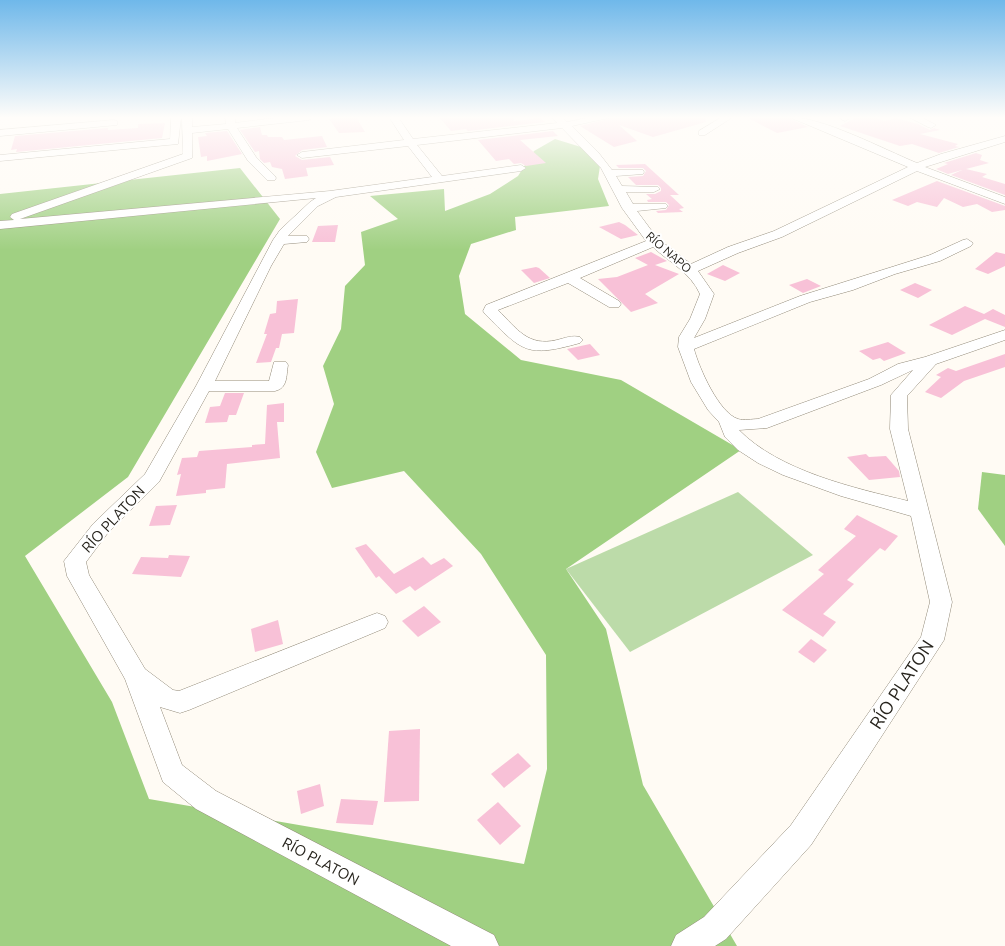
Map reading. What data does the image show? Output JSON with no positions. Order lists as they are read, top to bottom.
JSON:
{
  "streets": {
    "street": ["RÍO NAPO", "RÍO PLATON"]
  }
}
